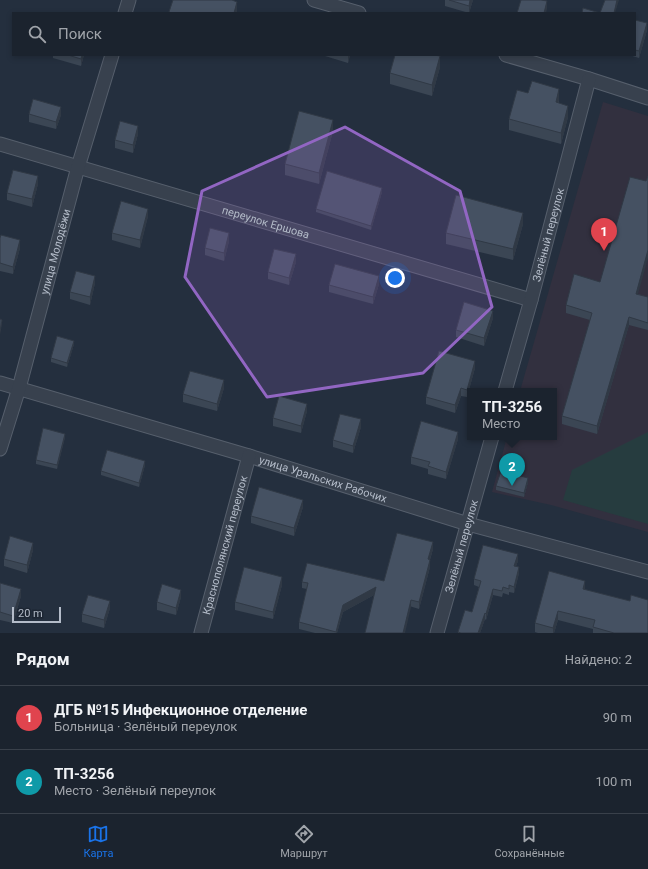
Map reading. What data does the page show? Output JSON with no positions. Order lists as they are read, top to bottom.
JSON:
{
  "streets": {
    "street": [
      "переулок Ершова",
      "Зелёный переулок",
      "улица Молодёжи",
      "улица Уральских Рабочих",
      "Краснополянский переулок"
    ]
  },
  "crossings": [
    ["переулок Ершова", "Зелёный переулок"],
    ["переулок Ершова", "улица Молодёжи"],
    ["Зелёный переулок", "улица Уральских Рабочих"],
    ["улица Молодёжи", "улица Уральских Рабочих"],
    ["улица Уральских Рабочих", "Краснополянский переулок"]
  ],
  "scale_bar": "20 m",
  "page": {
    "search": "Поиск",
    "pins": ["1", "2"],
    "popup": ["ТП-3256", "Место"],
    "scale": "20 m",
    "heading": ["Рядом", "Найдено: 2"],
    "list": [
      {
        "mark": "1",
        "name": "ДГБ №15 Инфекционное отделение",
        "note": "Больница · Зелёный переулок",
        "value": "90 m"
      },
      {
        "mark": "2",
        "name": "ТП-3256",
        "note": "Место · Зелёный переулок",
        "value": "100 m"
      }
    ],
    "nav": ["Карта", "Маршрут", "Сохранённые"]
  }
}
